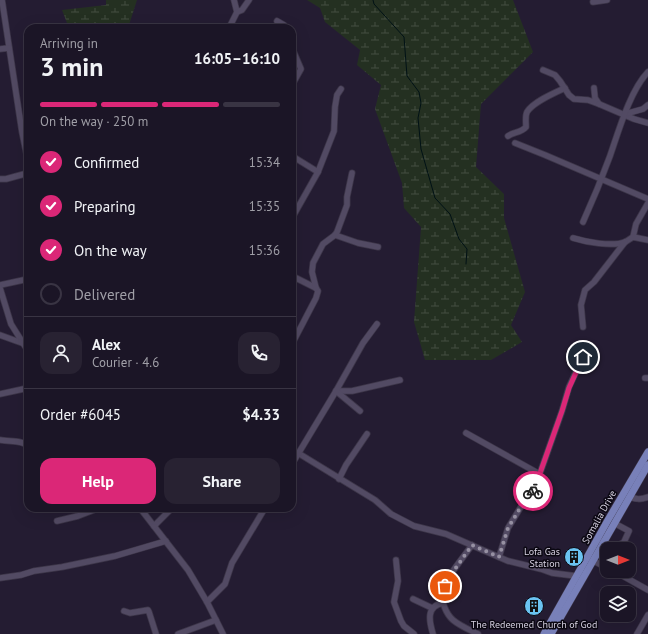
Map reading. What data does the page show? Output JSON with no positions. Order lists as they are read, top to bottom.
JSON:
{
  "streets": {
    "main road": ["Somalia Drive"]
  },
  "places": {
    "building": ["Lofa Gas Station", "The Redeemed Church of God"]
  },
  "north": "right",
  "page": {
    "heading": ["3 min", "Arriving in", "16:05–16:10"],
    "panel": [
      "Alex",
      "Courier · 4.6",
      "Order #6045",
      "$4.33"
    ],
    "bar": "On the way · 250 m",
    "list": [
      ["Confirmed", "15:34"],
      ["Preparing", "15:35"],
      ["On the way", "15:36"],
      "Delivered"
    ],
    "buttons": ["Help", "Share"]
  }
}
